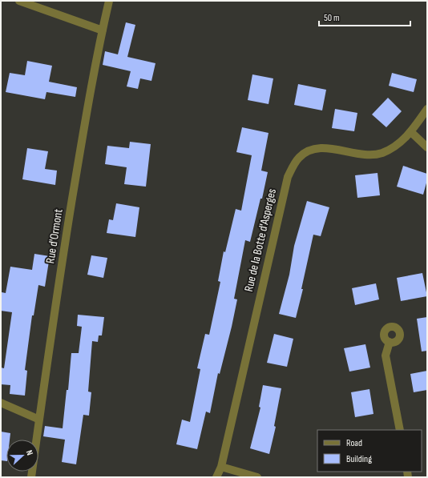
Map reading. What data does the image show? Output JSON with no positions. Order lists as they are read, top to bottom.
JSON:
{
  "streets": {
    "street": ["Rue d'Ormont", "Rue de la Botte d'Asperges"]
  },
  "legend": ["Road", "Building"],
  "scale_bar": "50 m",
  "north": "right"
}
